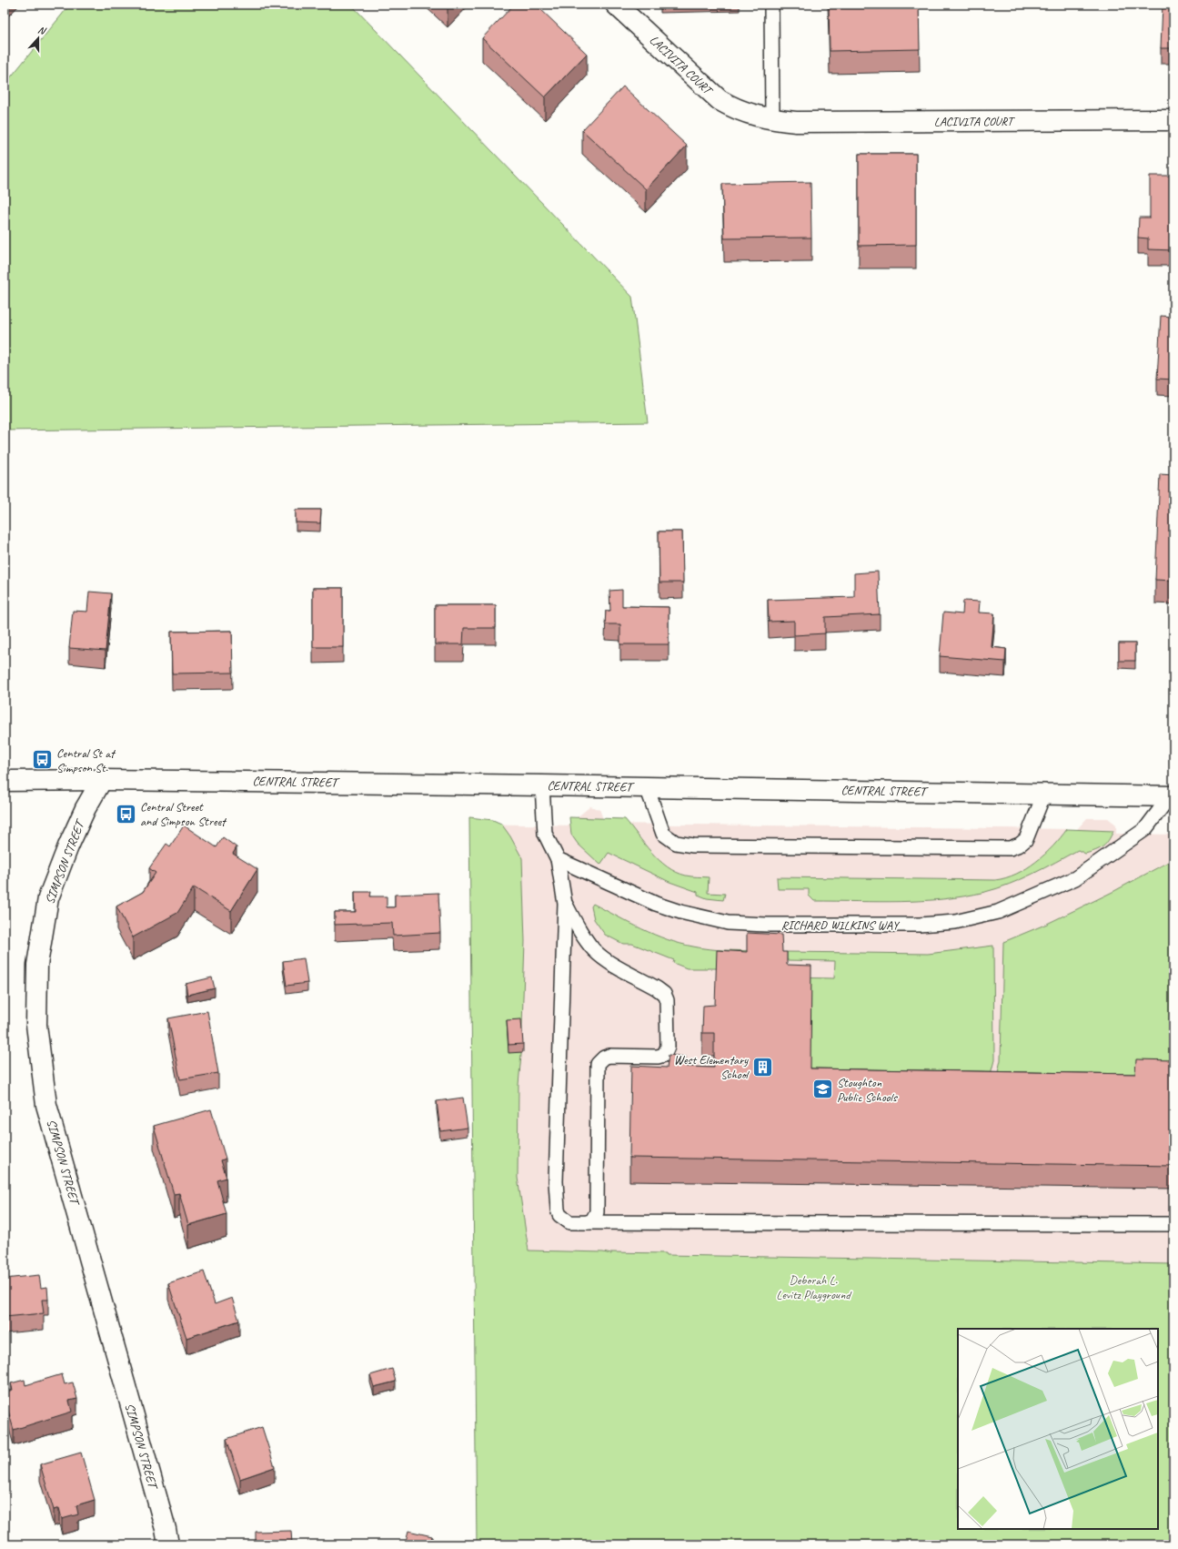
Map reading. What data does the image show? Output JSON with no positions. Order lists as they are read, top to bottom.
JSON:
{
  "streets": {
    "street": ["LACIVITA COURT", "CENTRAL STREET", "SIMPSON STREET"],
    "lane": ["RICHARD WILKINS WAY"]
  },
  "crossings": [
    ["CENTRAL STREET", "SIMPSON STREET"],
    ["CENTRAL STREET", "RICHARD WILKINS WAY"]
  ],
  "parks": ["Deborah L. Levitz Playground"],
  "places": {
    "bus stop": ["Central St at Simpson St.", "Central Street and Simpson Street"],
    "building": ["West Elementary School"],
    "school or university": ["Stoughton Public Schools"]
  },
  "north": "top"
}
